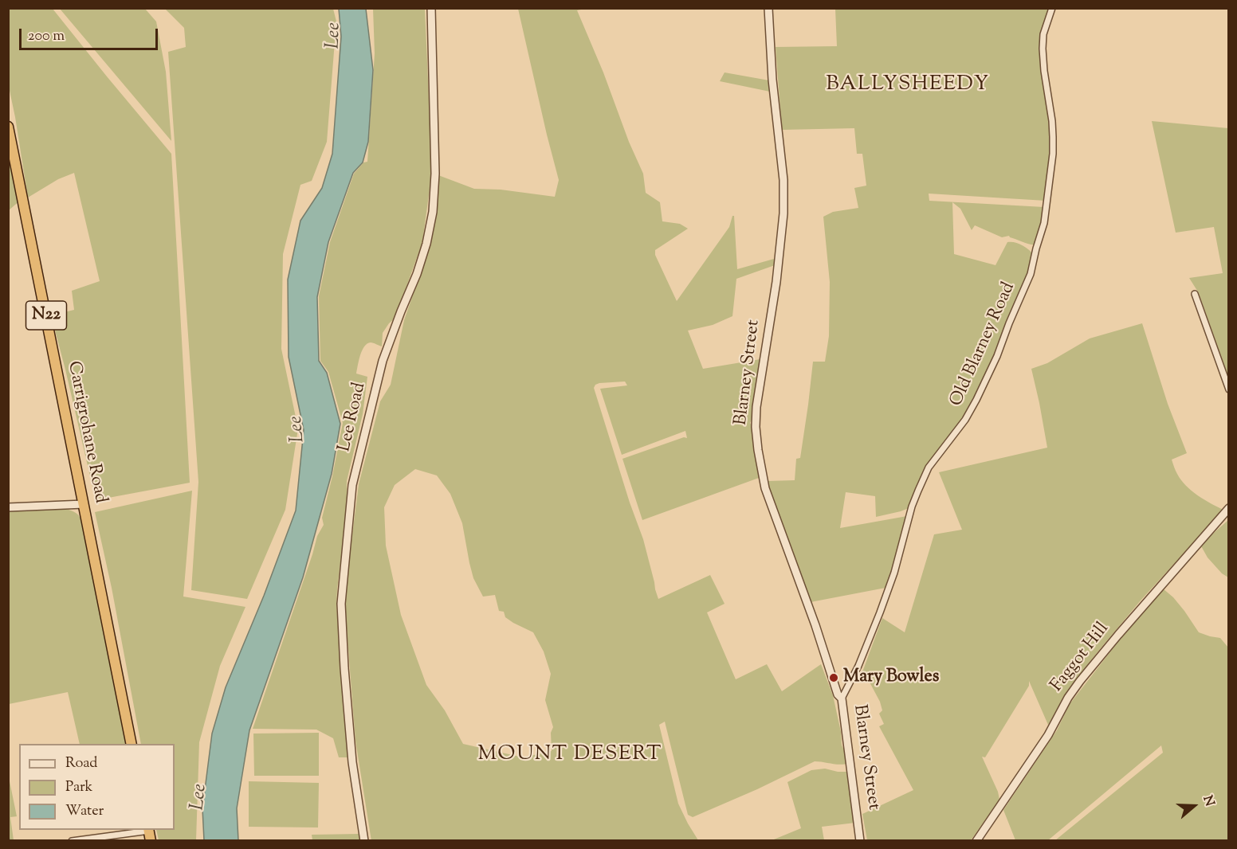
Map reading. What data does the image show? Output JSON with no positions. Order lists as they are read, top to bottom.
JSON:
{
  "streets": {
    "highway": ["N22", "Carrigrohane Road"],
    "street": [
      "Old Blarney Road",
      "Blarney Street",
      "Lee Road",
      "Faggot Hill"
    ]
  },
  "crossings": [
    ["Old Blarney Road", "Blarney Street"]
  ],
  "districts": ["BALLYSHEEDY", "MOUNT DESERT"],
  "water": ["Lee"],
  "places": ["Mary Bowles"],
  "legend": ["Road", "Park", "Water"],
  "scale_bar": "200 m",
  "north": "right"
}
